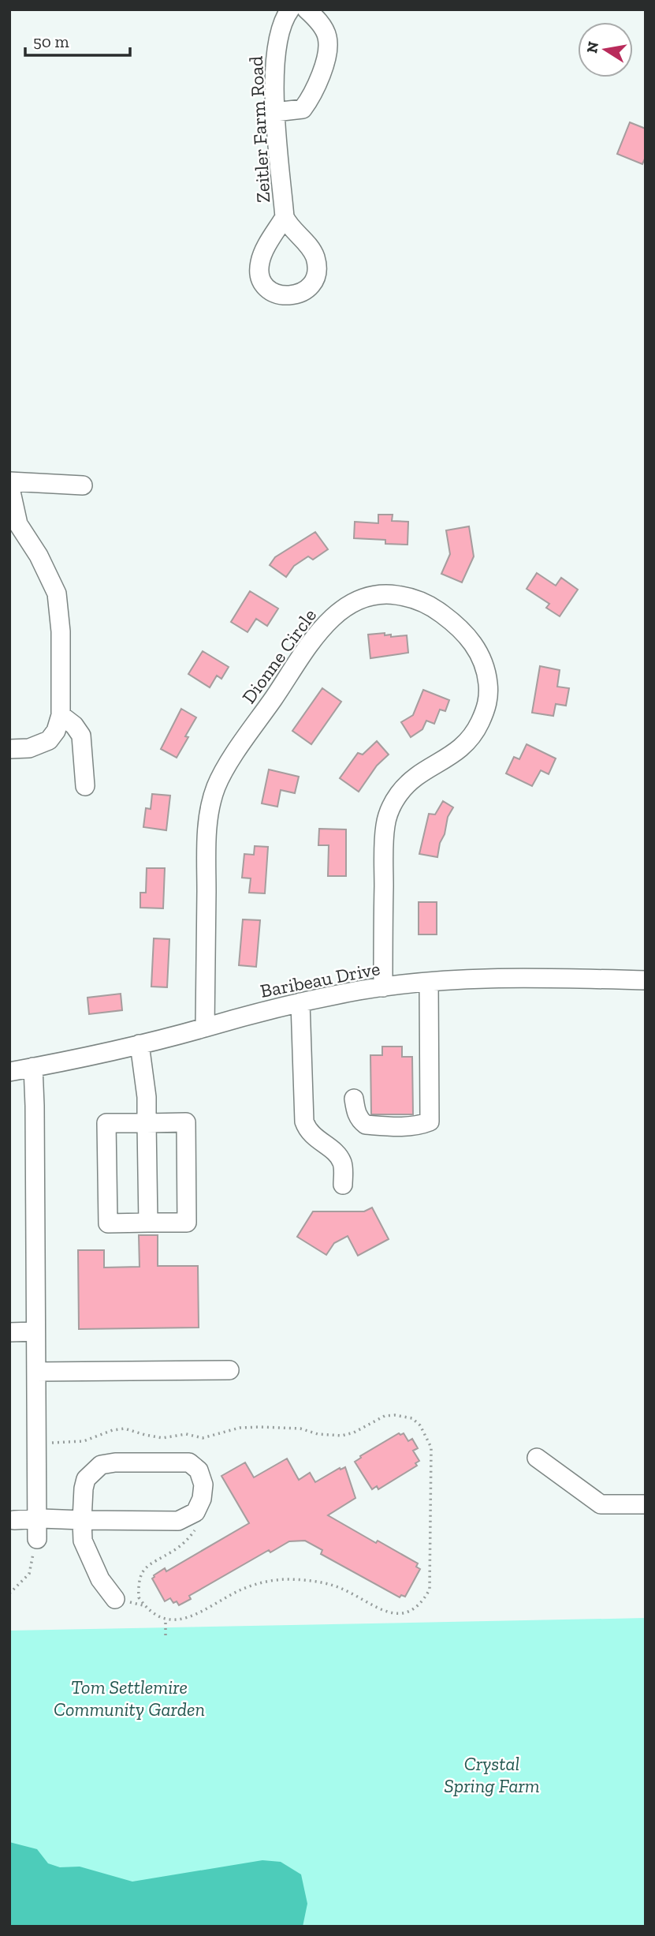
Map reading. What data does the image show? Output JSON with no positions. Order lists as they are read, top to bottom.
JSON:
{
  "streets": {
    "street": ["Zeitler Farm Road", "Dionne Circle", "Baribeau Drive"]
  },
  "crossings": [
    ["Dionne Circle", "Baribeau Drive"]
  ],
  "parks": ["Tom Settlemire Community Garden", "Crystal Spring Farm"],
  "scale_bar": "50 m",
  "north": "left"
}
